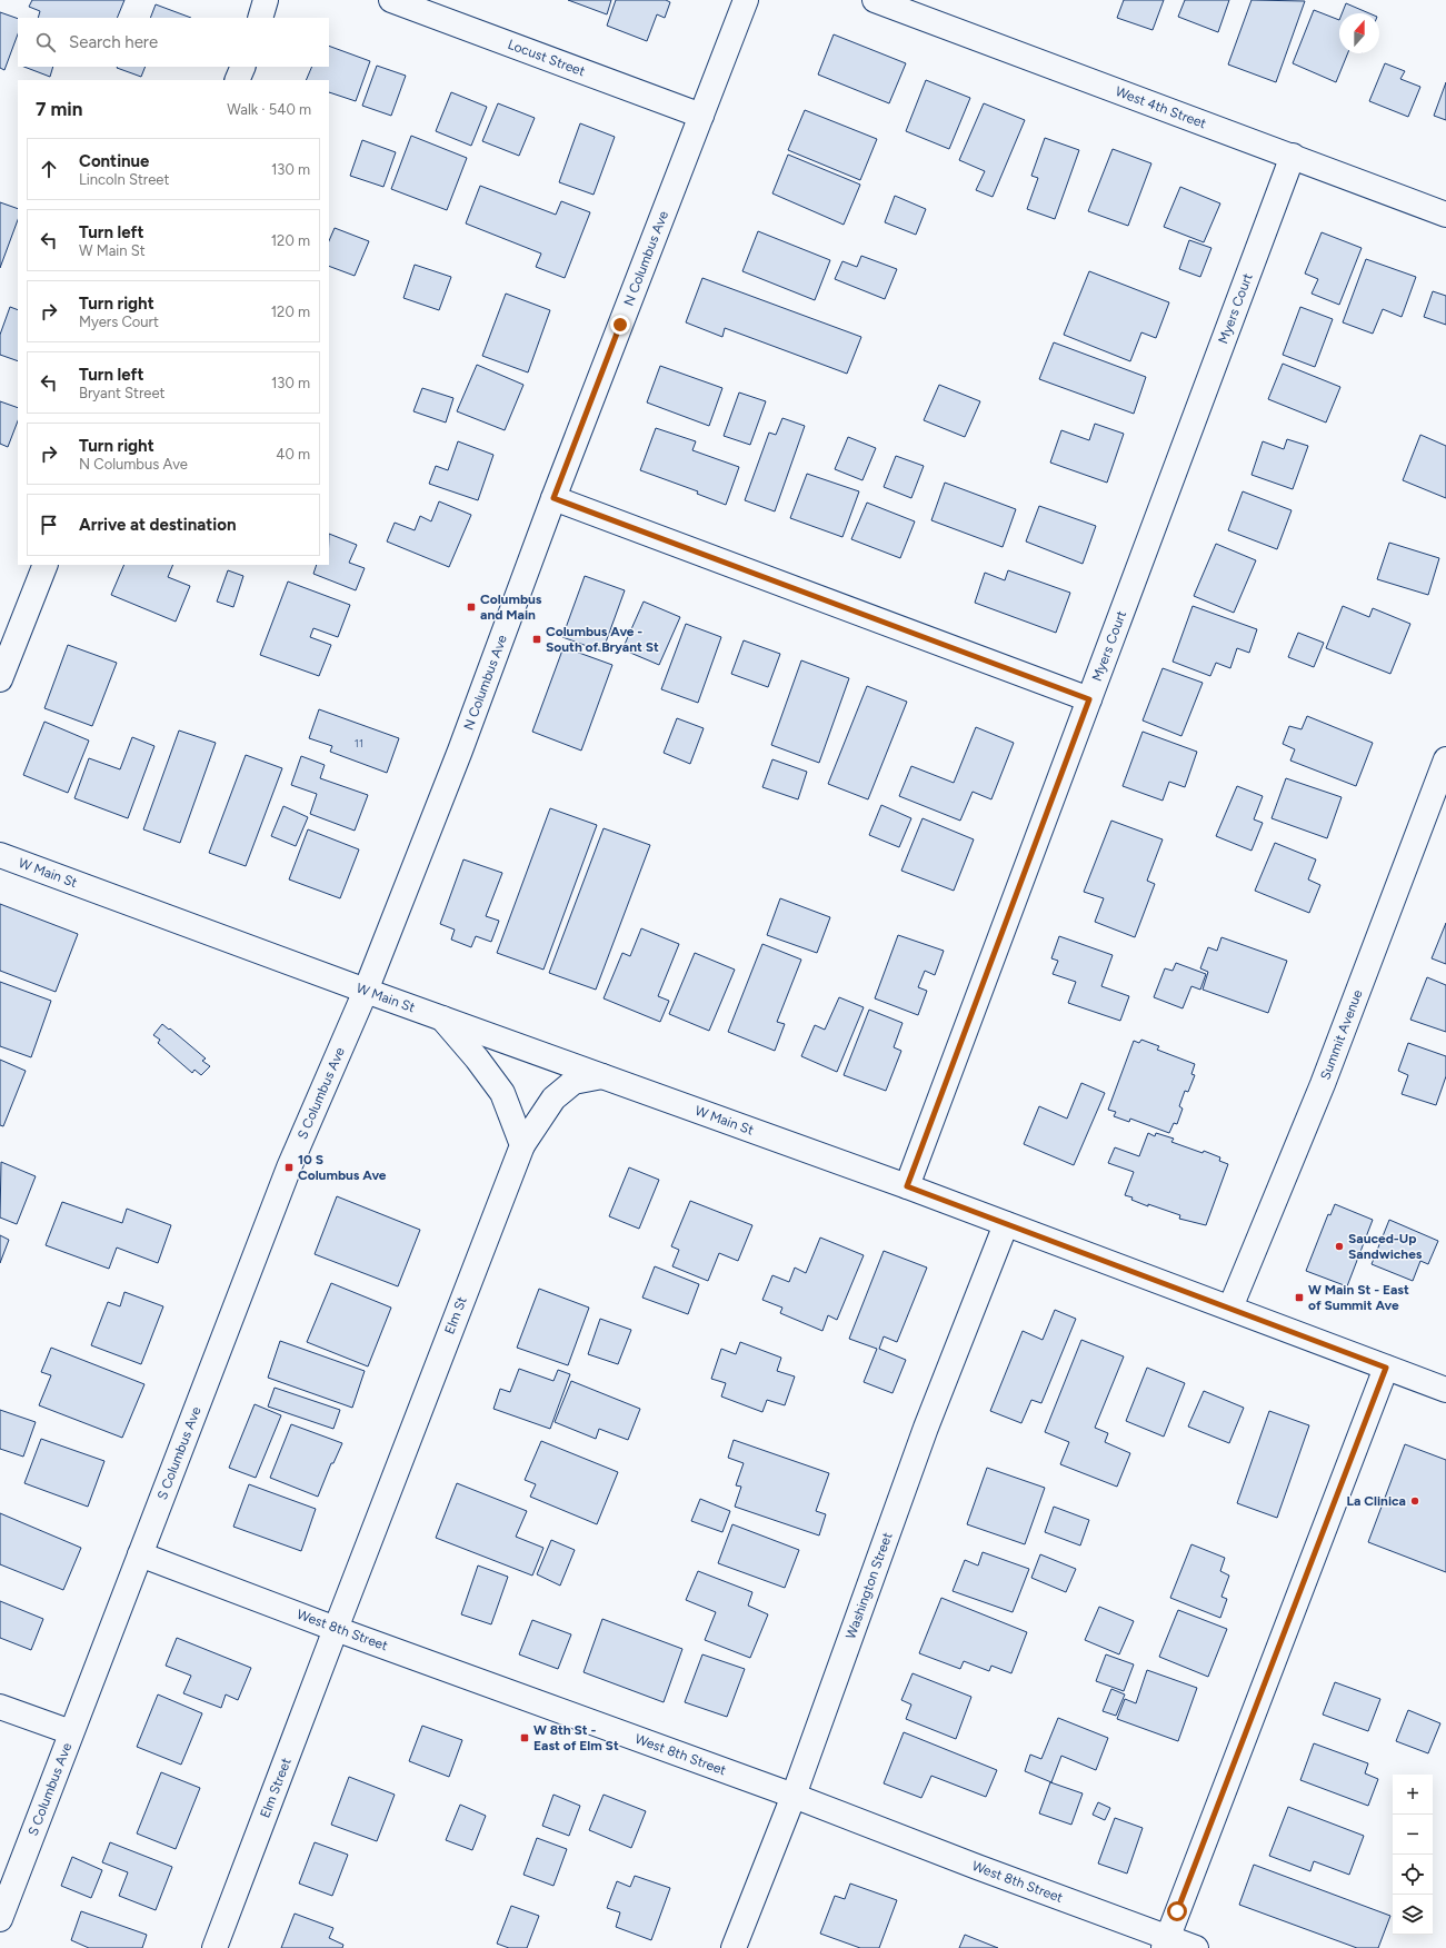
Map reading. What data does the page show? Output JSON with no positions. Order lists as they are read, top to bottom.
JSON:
{
  "streets": {
    "street": [
      "Locust Street",
      "West 4th Street",
      "N Columbus Ave",
      "Myers Court",
      "W Main St",
      "Summit Avenue",
      "S Columbus Ave",
      "Elm St",
      "Washington Street",
      "West 8th Street",
      "Elm Street"
    ]
  },
  "crossings": [
    ["Locust Street", "N Columbus Ave"],
    ["West 4th Street", "Myers Court"],
    ["N Columbus Ave", "W Main St"],
    ["N Columbus Ave", "S Columbus Ave"],
    ["Myers Court", "W Main St"],
    ["W Main St", "Summit Avenue"],
    ["W Main St", "S Columbus Ave"],
    ["W Main St", "Elm St"],
    ["W Main St", "Washington Street"],
    ["S Columbus Ave", "West 8th Street"],
    ["Elm St", "West 8th Street"],
    ["Elm St", "Elm Street"],
    ["Washington Street", "West 8th Street"],
    ["West 8th Street", "Elm Street"]
  ],
  "places": {
    "transit": [
      "Columbus and Main",
      "Columbus Ave - South of Bryant St",
      "10 S Columbus Ave",
      "W Main St - East of Summit Ave",
      "W 8th St - East of Elm St"
    ],
    "other": ["Sauced-Up Sandwiches", "La Clinica"]
  },
  "house_numbers": ["11"],
  "north": "top",
  "page": {
    "search": "Search here",
    "heading": ["7 min", "Walk · 540 m"],
    "list": [
      ["Continue", "Lincoln Street", "130 m"],
      ["Turn left", "W Main St", "120 m"],
      ["Turn right", "Myers Court", "120 m"],
      ["Turn left", "Bryant Street", "130 m"],
      ["Turn right", "N Columbus Ave", "40 m"],
      "Arrive at destination"
    ],
    "map_buttons": ["+", "−"]
  }
}
